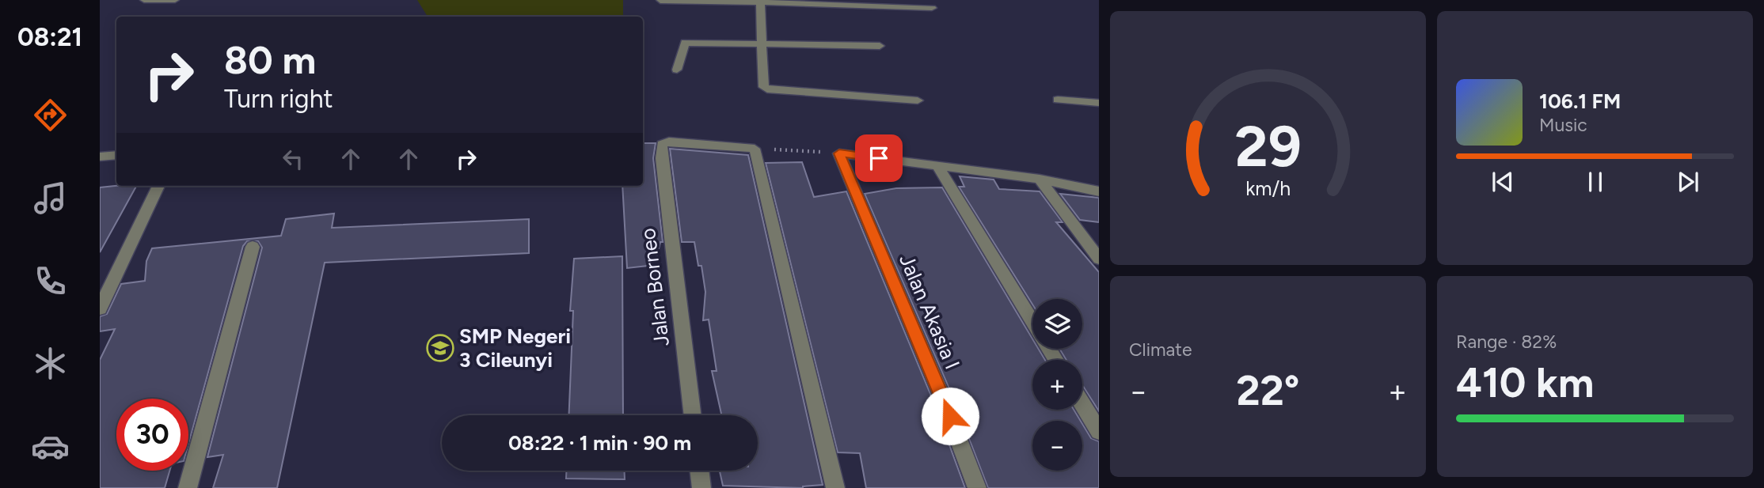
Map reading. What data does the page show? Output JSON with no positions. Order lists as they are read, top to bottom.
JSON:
{
  "streets": {
    "street": ["Jalan Borneo", "Jalan Akasia I"]
  },
  "places": {
    "school or university": ["SMP Negeri 3 Cileunyi"]
  },
  "page": {
    "tabs": "08:21",
    "turn": ["80 m", "Turn right"],
    "song": ["106.1 FM", "Music"],
    "tile": [
      "Climate",
      ["Range · 82%", "410 km"]
    ],
    "map_buttons": ["+", "−"],
    "heat": ["−", "22°", "+"],
    "limit": "30",
    "trip": "08:22 · 1 min · 90 m",
    "gauge": ["29", "km/h"]
  }
}
